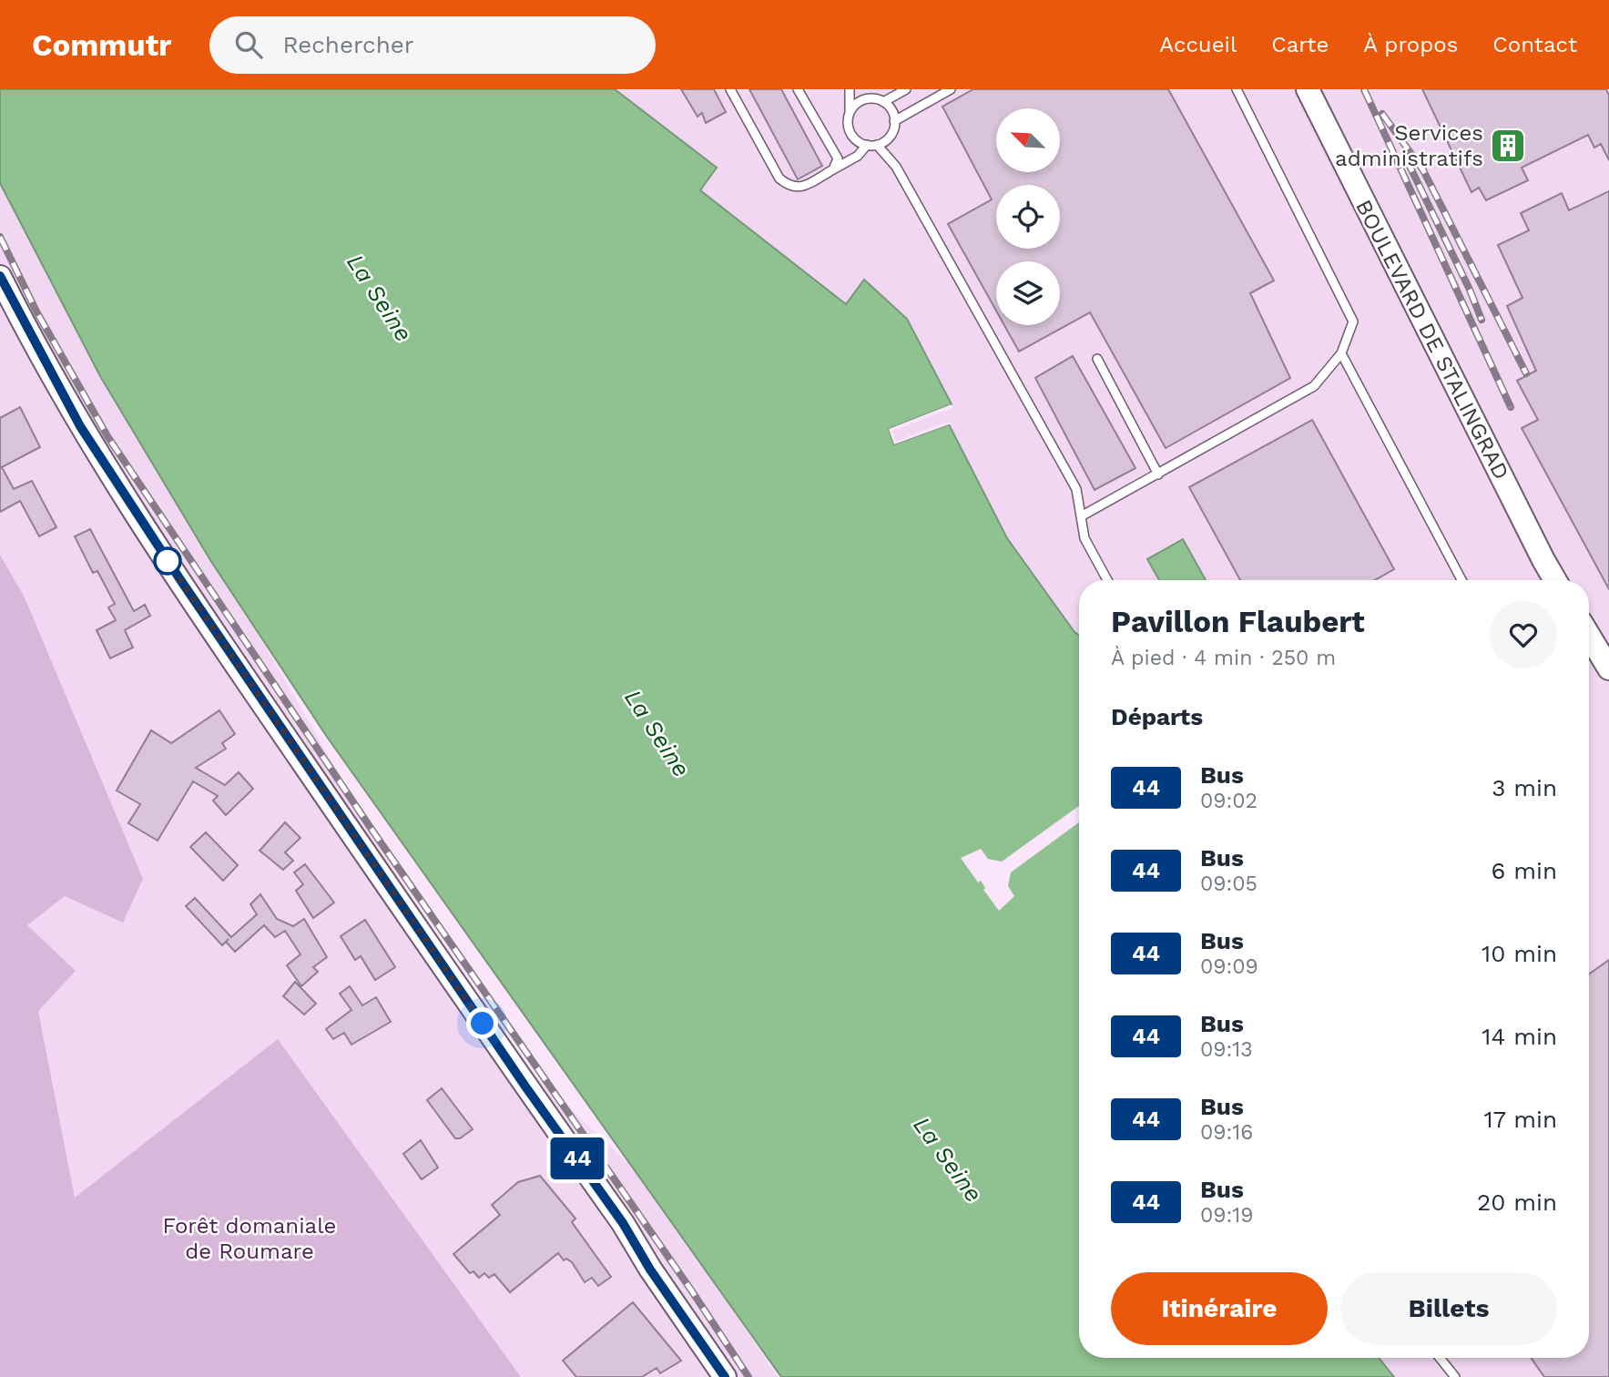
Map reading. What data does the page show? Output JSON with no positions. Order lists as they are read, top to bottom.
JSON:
{
  "streets": {
    "main road": ["BOULEVARD DE STALINGRAD"]
  },
  "water": ["La Seine"],
  "parks": ["Forêt domaniale de Roumare"],
  "places": {
    "building": ["Services administratifs"]
  },
  "lines": ["bus line 44"],
  "north": "top left",
  "page": {
    "header": "Commutr",
    "search": "Rechercher",
    "nav": [
      "Accueil",
      "Carte",
      "À propos",
      "Contact"
    ],
    "on_map": "44",
    "heading": [
      ["Pavillon Flaubert", "À pied · 4 min · 250 m"],
      "Départs"
    ],
    "list": [
      {
        "mark": "44",
        "name": "Bus",
        "note": "09:02",
        "value": "3 min"
      },
      {
        "mark": "44",
        "name": "Bus",
        "note": "09:05",
        "value": "6 min"
      },
      {
        "mark": "44",
        "name": "Bus",
        "note": "09:09",
        "value": "10 min"
      },
      {
        "mark": "44",
        "name": "Bus",
        "note": "09:13",
        "value": "14 min"
      },
      {
        "mark": "44",
        "name": "Bus",
        "note": "09:16",
        "value": "17 min"
      },
      {
        "mark": "44",
        "name": "Bus",
        "note": "09:19",
        "value": "20 min"
      }
    ],
    "buttons": ["Itinéraire", "Billets"]
  }
}
